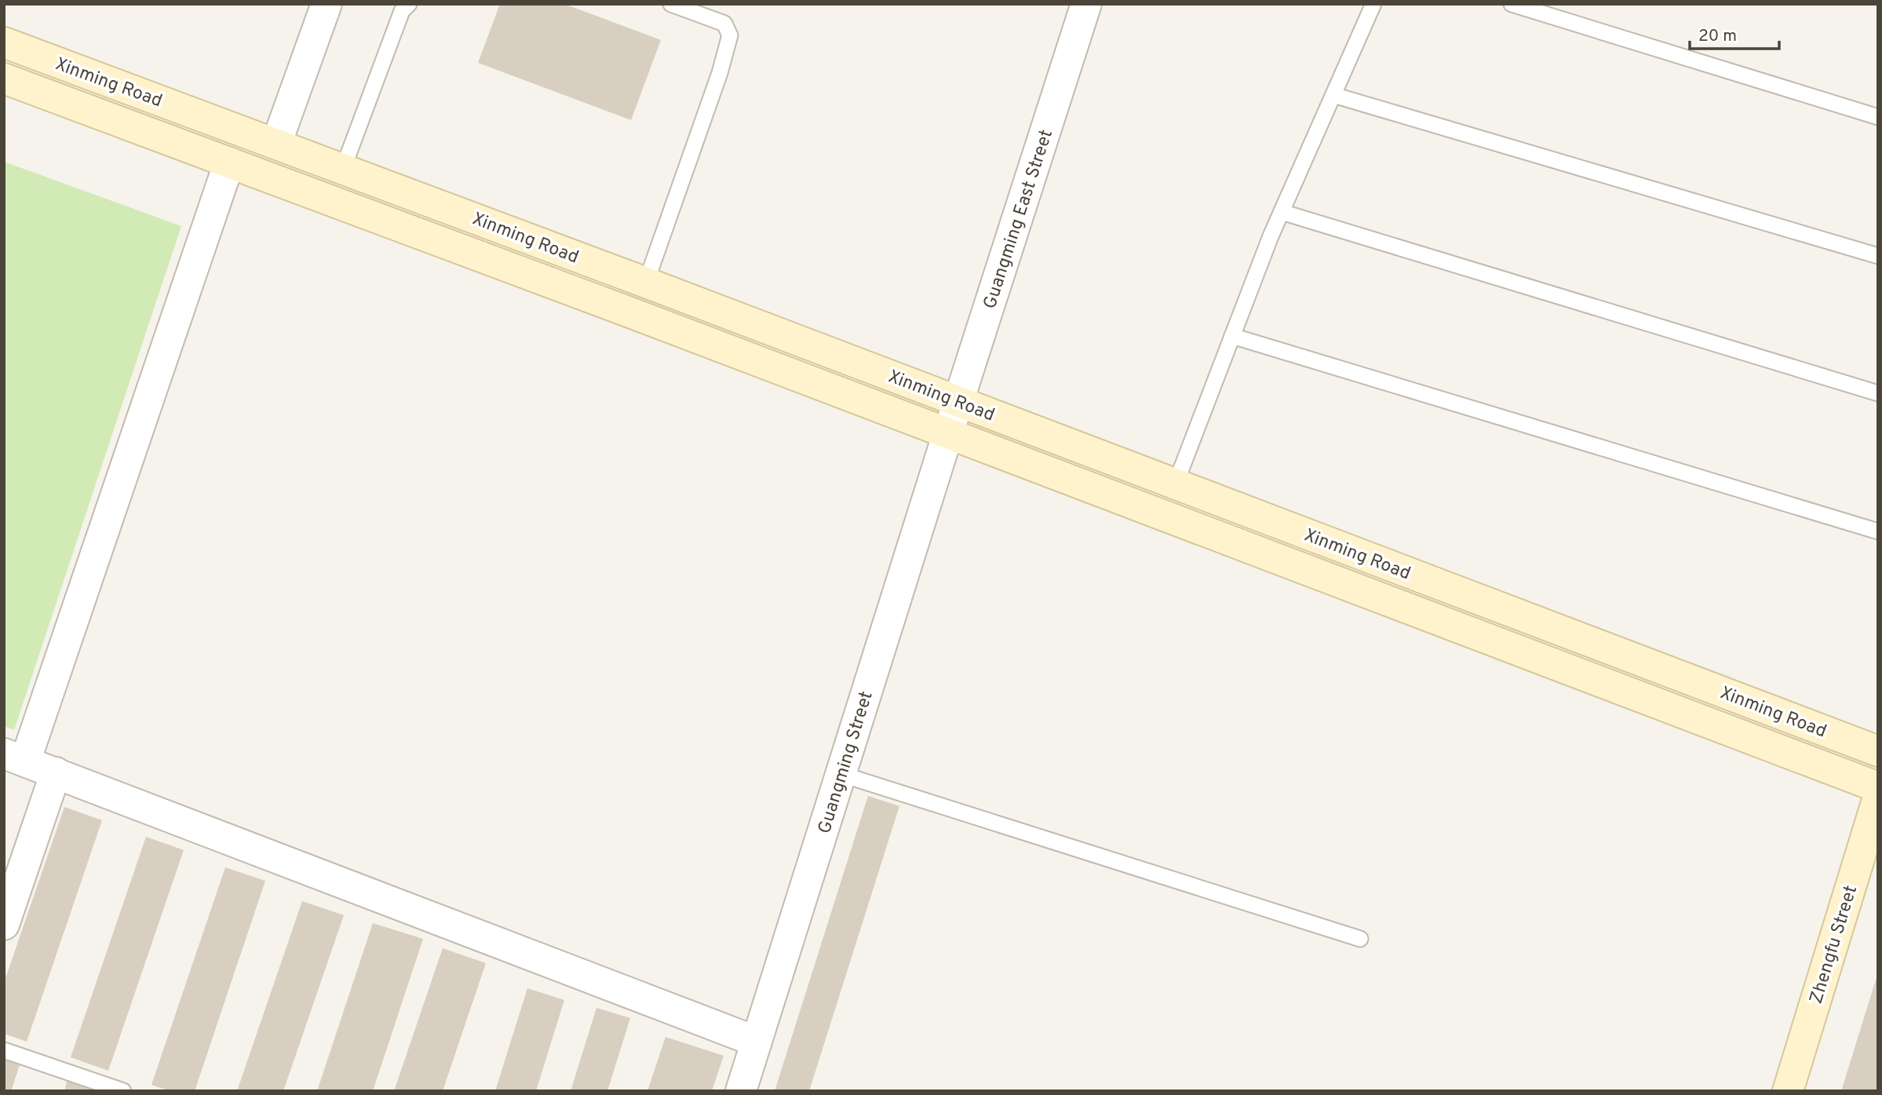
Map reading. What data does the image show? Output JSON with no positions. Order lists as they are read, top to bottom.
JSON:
{
  "streets": {
    "main road": ["Xinming Road", "Zhengfu Street"],
    "street": ["Guangming East Street", "Guangming Street"]
  },
  "crossings": [
    ["Xinming Road", "Guangming East Street"],
    ["Xinming Road", "Guangming Street"],
    ["Guangming East Street", "Guangming Street"]
  ],
  "scale_bar": "20 m"
}
